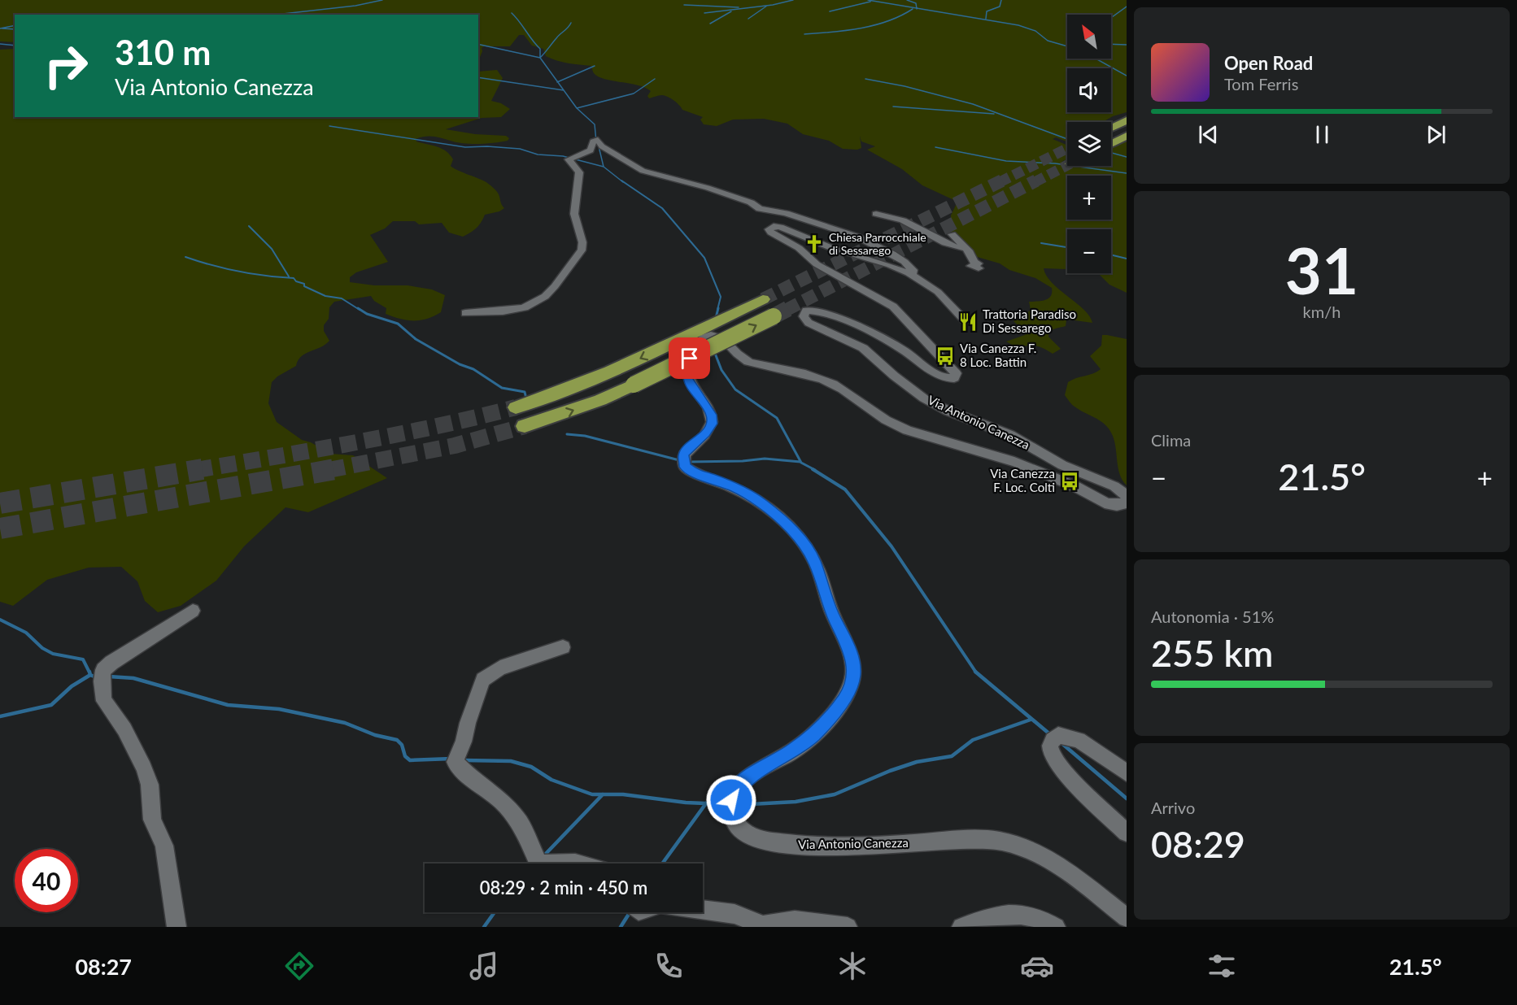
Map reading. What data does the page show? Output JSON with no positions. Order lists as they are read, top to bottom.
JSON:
{
  "streets": {
    "street": ["Via Antonio Canezza"]
  },
  "places": {
    "church": ["Chiesa Parrocchiale di Sessarego"],
    "restaurant": ["Trattoria Paradiso Di Sessarego"],
    "bus stop": ["Via Canezza F. 8 Loc. Battin", "Via Canezza F. Loc. Colti"]
  },
  "north": "top left",
  "page": {
    "map_buttons": ["+", "−"],
    "turn": ["310 m", "Via Antonio Canezza"],
    "song": ["Open Road", "Tom Ferris"],
    "tile": [
      ["31", "km/h"],
      "Clima",
      ["Autonomia · 51%", "255 km"],
      ["Arrivo", "08:29"]
    ],
    "heat": ["−", "21.5°", "+"],
    "limit": "40",
    "trip": "08:29 · 2 min · 450 m",
    "tabs": ["08:27", "21.5°"]
  }
}
